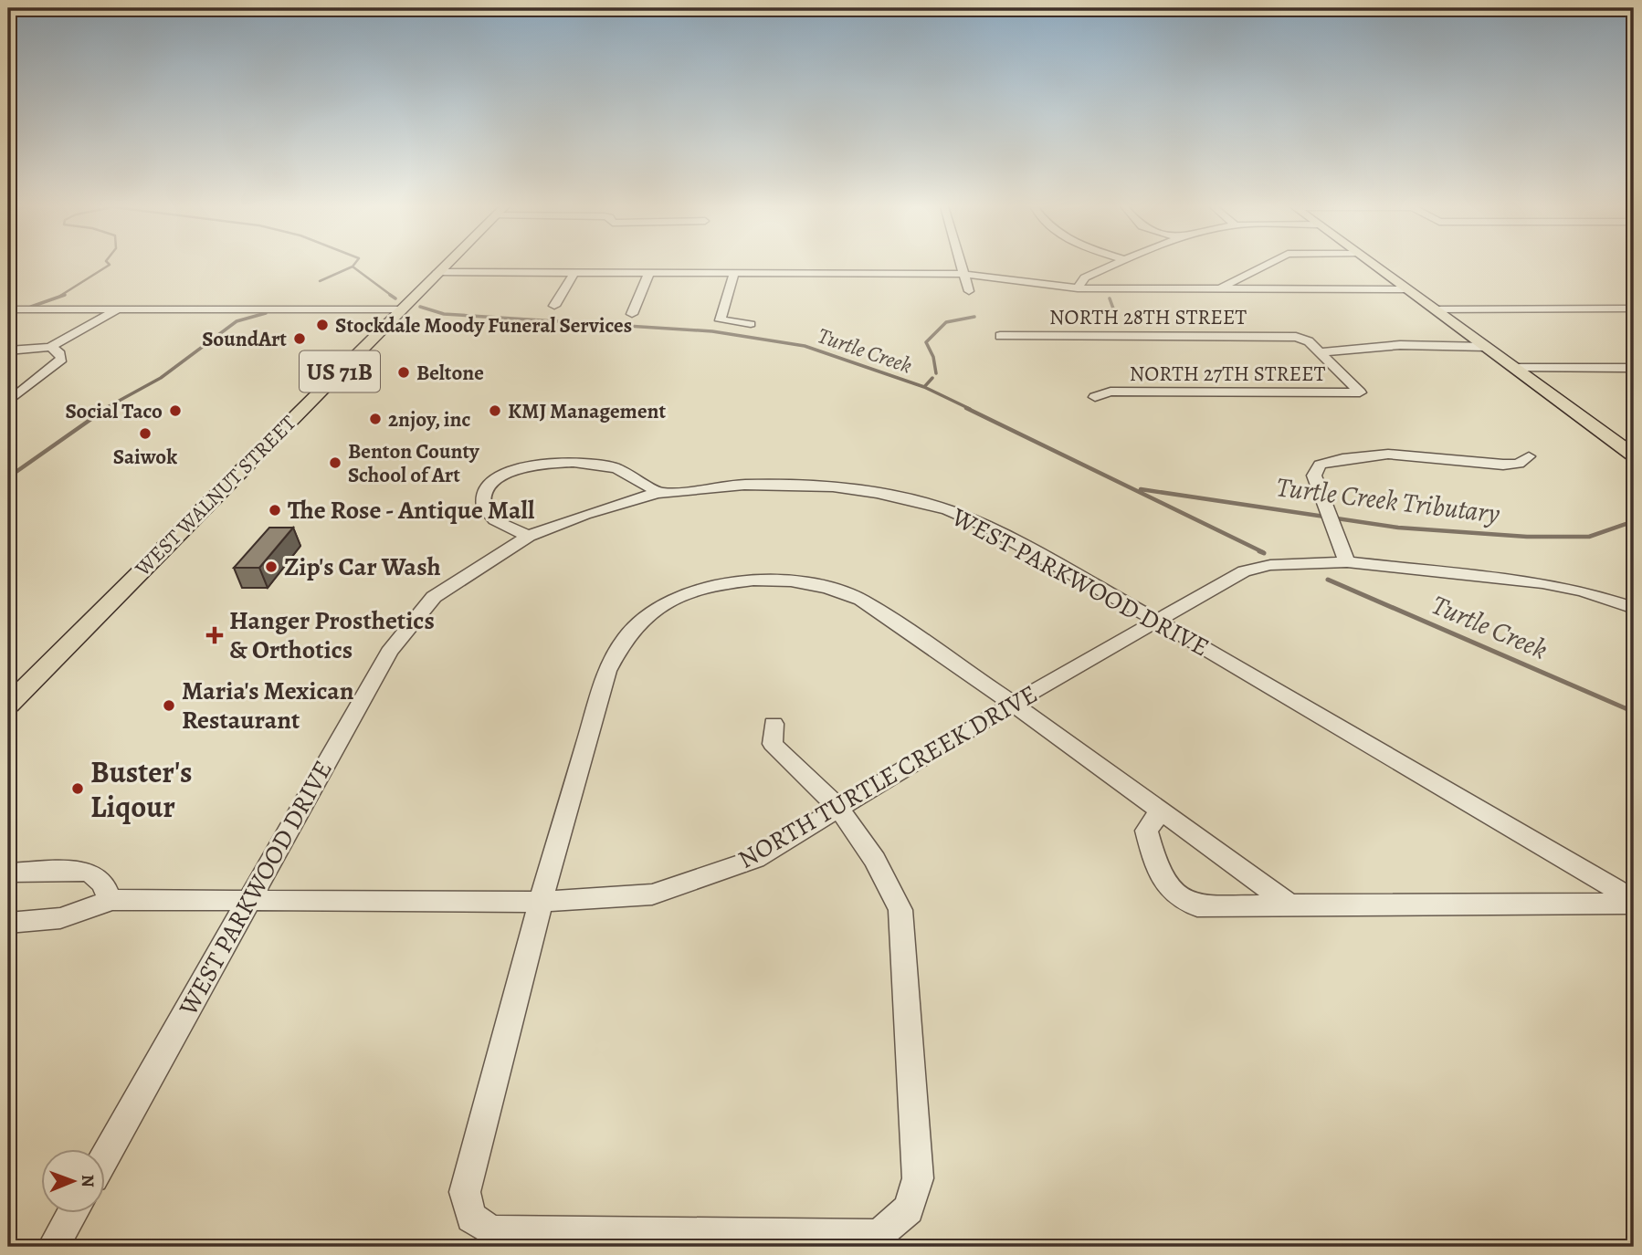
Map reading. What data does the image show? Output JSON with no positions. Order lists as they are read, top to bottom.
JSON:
{
  "streets": {
    "main road": ["US 71B", "WEST WALNUT STREET"],
    "street": [
      "NORTH 28TH STREET",
      "NORTH 27TH STREET",
      "WEST PARKWOOD DRIVE",
      "NORTH TURTLE CREEK DRIVE"
    ]
  },
  "crossings": [
    ["NORTH 28TH STREET", "NORTH 27TH STREET"],
    ["WEST PARKWOOD DRIVE", "NORTH TURTLE CREEK DRIVE"]
  ],
  "water": ["Turtle Creek", "Turtle Creek Tributary"],
  "places": {
    "other": [
      "Stockdale Moody Funeral Services",
      "SoundArt",
      "Beltone",
      "Social Taco",
      "KMJ Management",
      "2njoy, inc",
      "Saiwok",
      "Benton County School of Art",
      "The Rose - Antique Mall",
      "Zip's Car Wash",
      "Maria's Mexican Restaurant",
      "Buster's Liqour"
    ],
    "health": ["Hanger Prosthetics & Orthotics"]
  },
  "north": "right"
}
